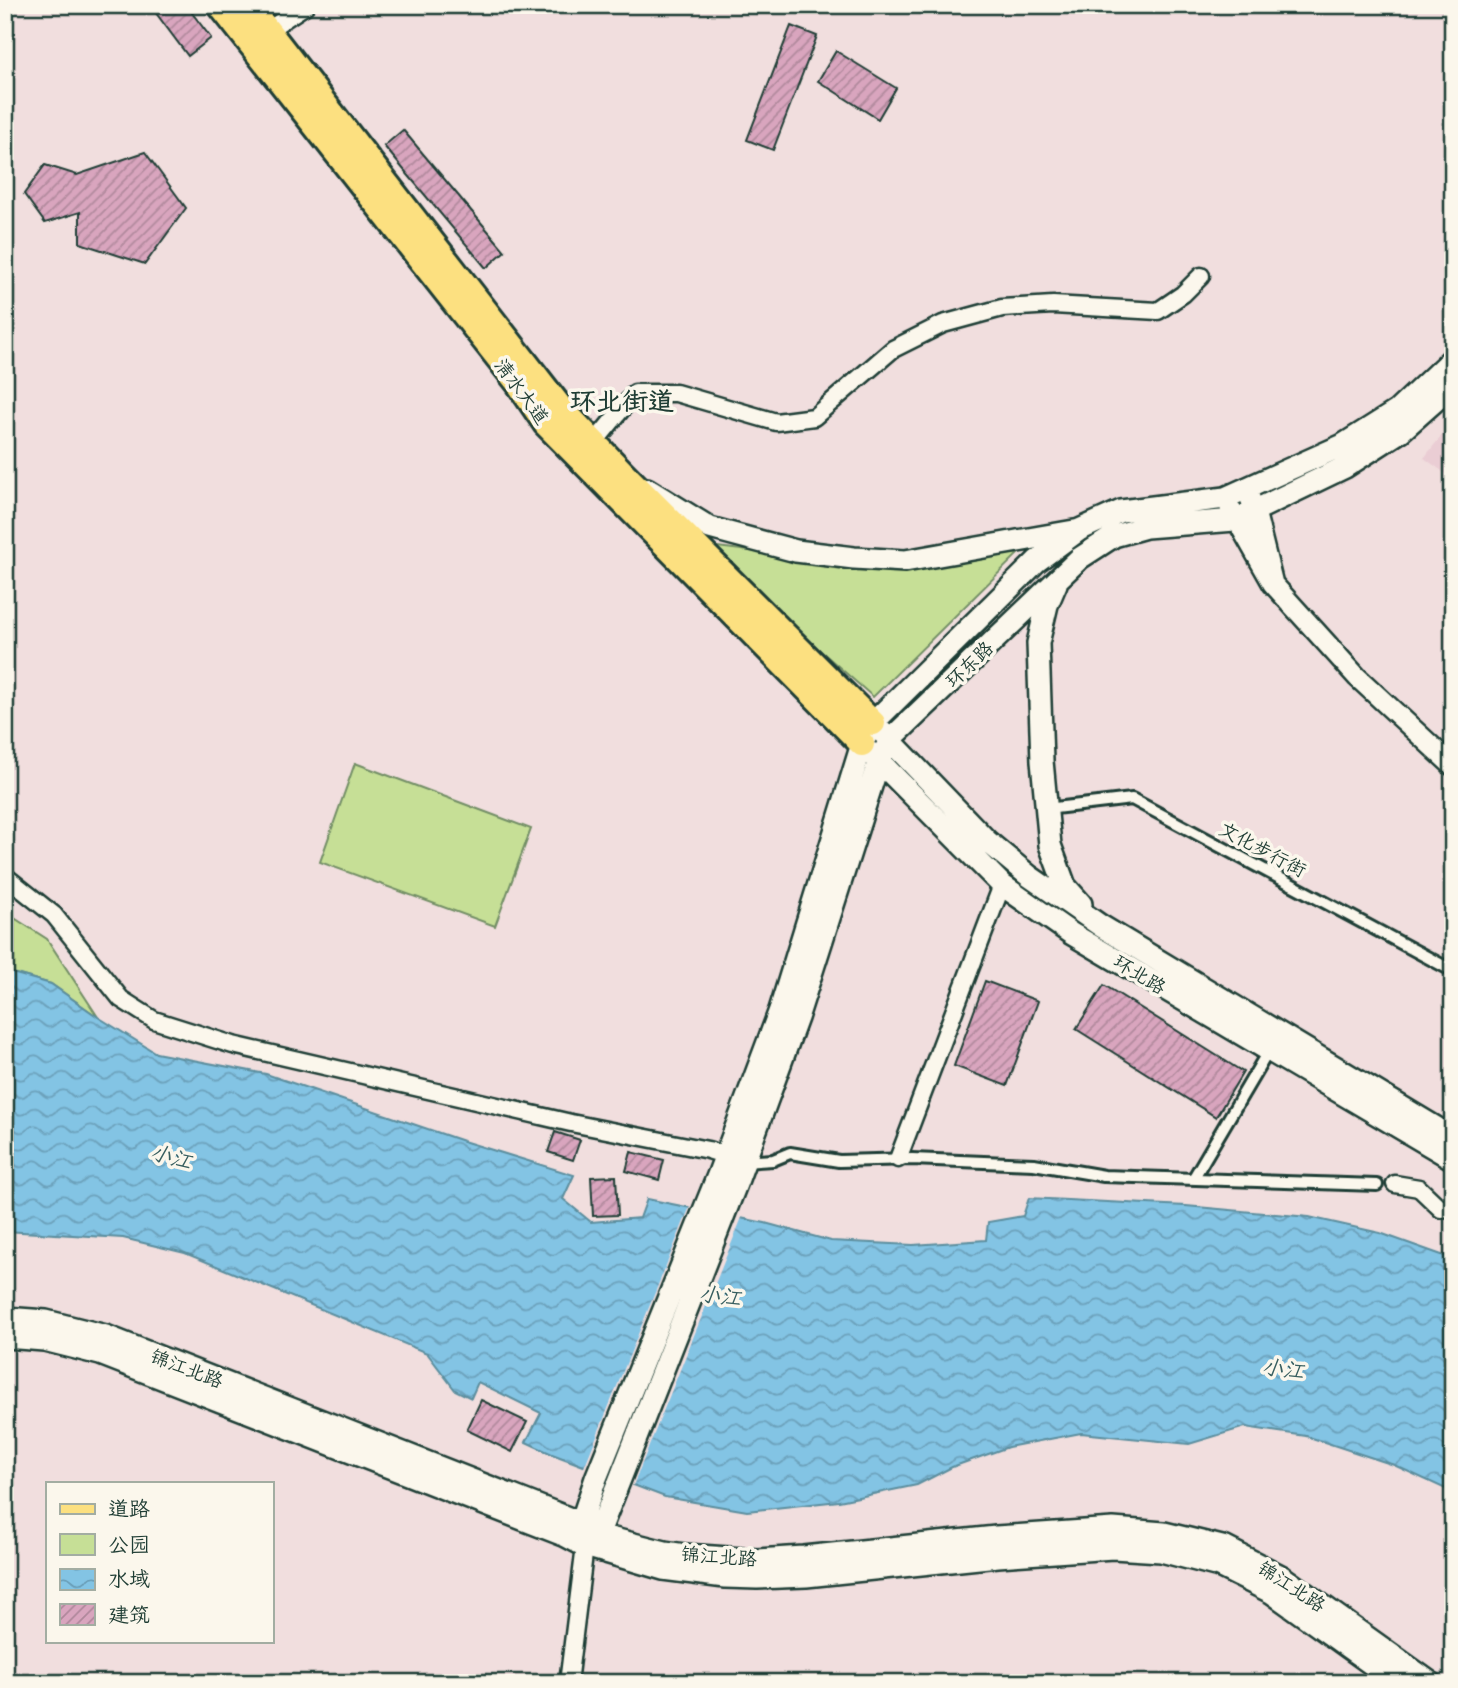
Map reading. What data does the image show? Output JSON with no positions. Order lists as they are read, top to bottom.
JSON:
{
  "streets": {
    "main road": [
      "清水大道",
      "环东路",
      "环北路",
      "锦江北路"
    ],
    "street": ["文化步行街"]
  },
  "crossings": [
    ["清水大道", "环东路"],
    ["清水大道", "环北路"],
    ["环东路", "环北路"]
  ],
  "districts": ["环北街道"],
  "water": ["小江"],
  "legend": [
    "道路",
    "公园",
    "水域",
    "建筑"
  ]
}
